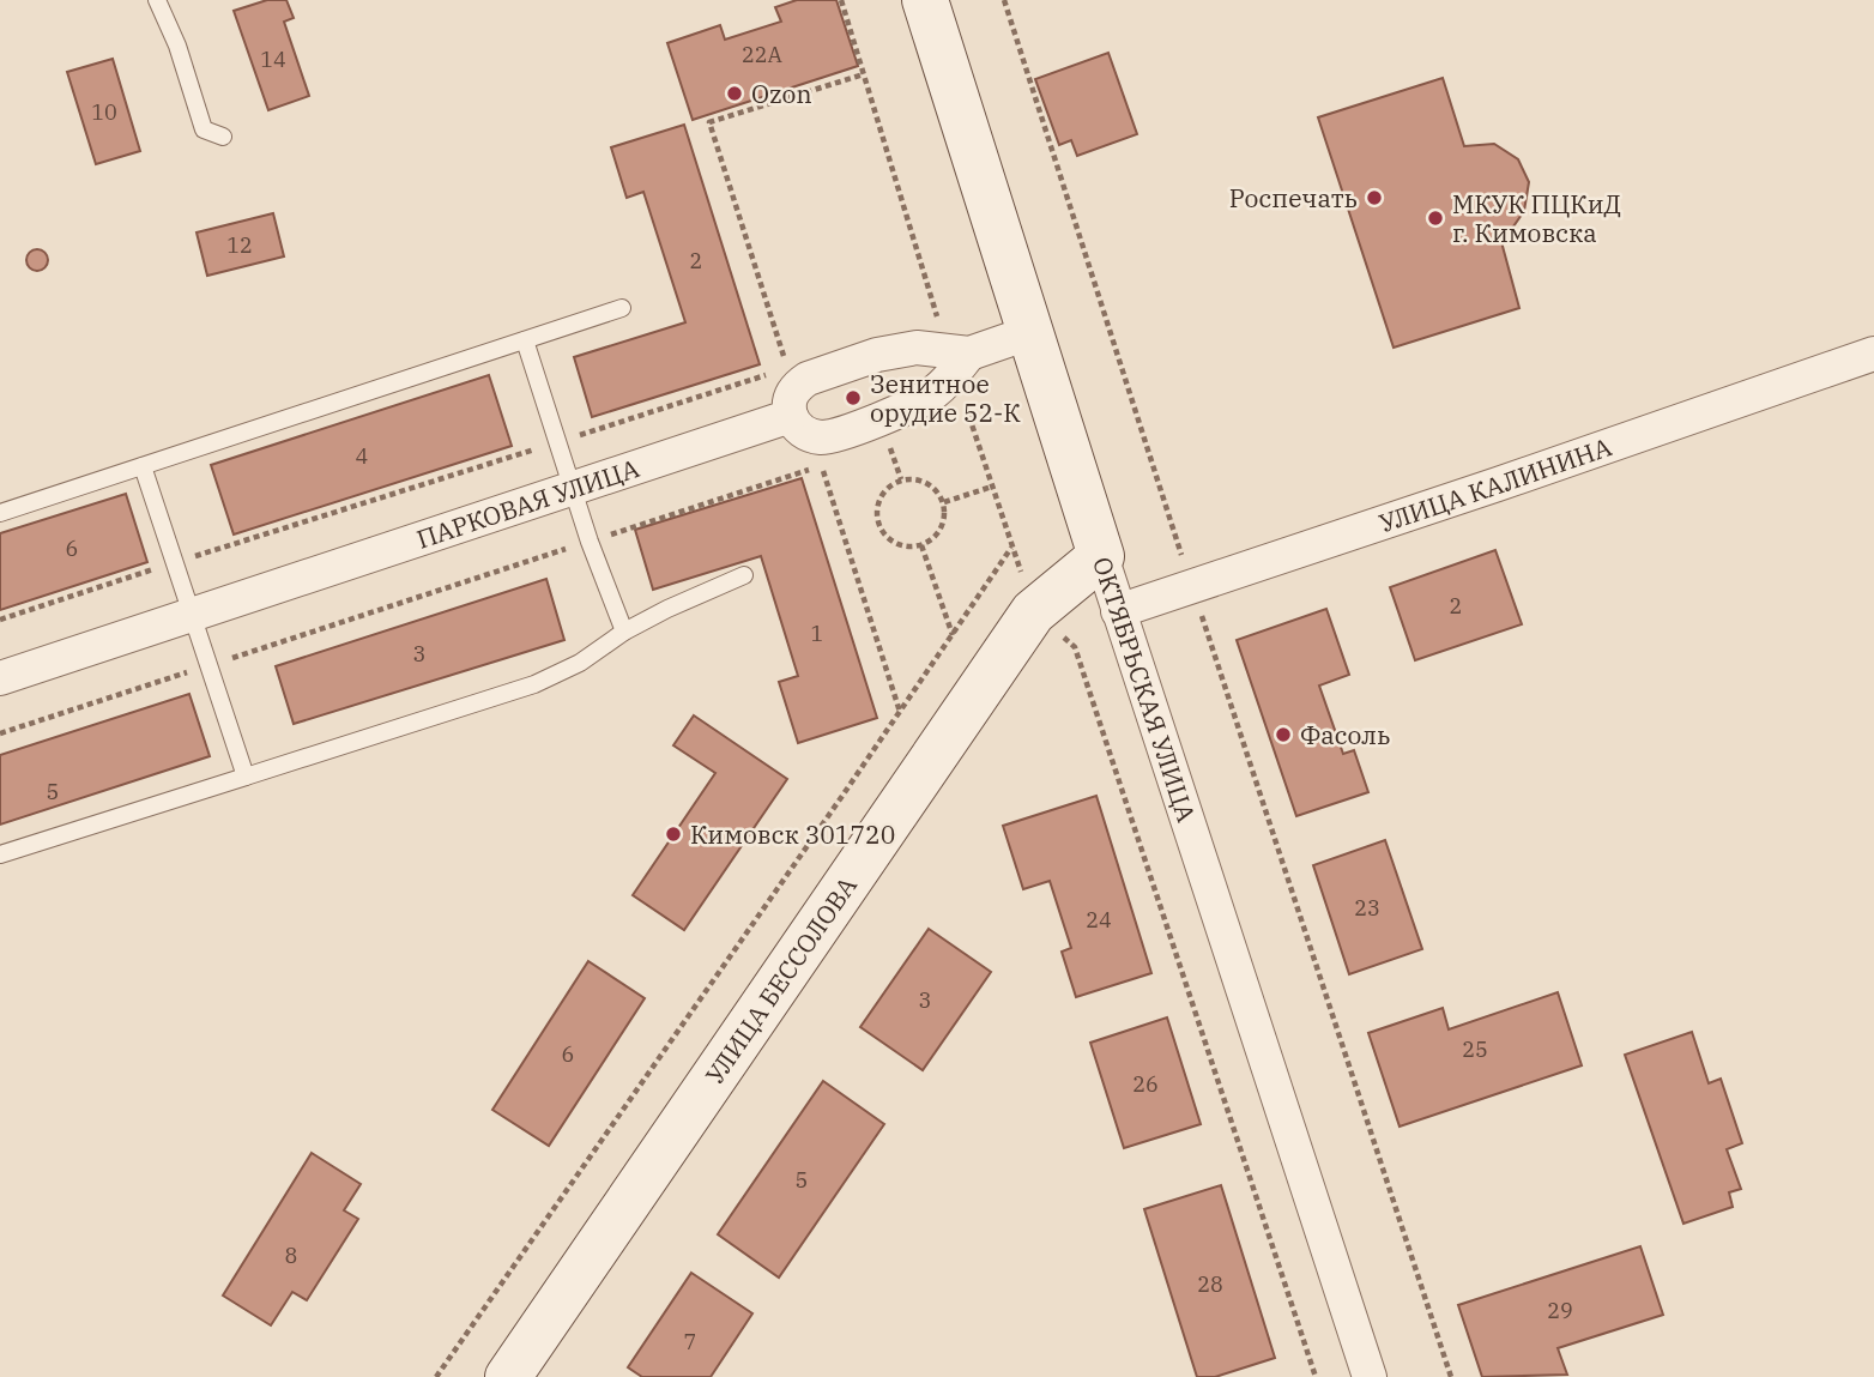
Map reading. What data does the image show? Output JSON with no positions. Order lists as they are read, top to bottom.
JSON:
{
  "streets": {
    "main road": ["ОКТЯБРЬСКАЯ УЛИЦА", "УЛИЦА БЕССОЛОВА"],
    "street": ["УЛИЦА КАЛИНИНА", "ПАРКОВАЯ УЛИЦА"]
  },
  "crossings": [
    ["УЛИЦА КАЛИНИНА", "ОКТЯБРЬСКАЯ УЛИЦА"],
    ["ОКТЯБРЬСКАЯ УЛИЦА", "УЛИЦА БЕССОЛОВА"]
  ],
  "places": [
    "Ozon",
    "Роспечать",
    "МКУК ПЦКиД г. Кимовска",
    "Зенитное орудие 52-К",
    "Фасоль",
    "Кимовск 301720"
  ],
  "house_numbers": [
    "22А",
    "14",
    "10",
    "12",
    "2",
    "4",
    "6",
    "2",
    "1",
    "3",
    "5",
    "23",
    "24",
    "3",
    "25",
    "6",
    "26",
    "5",
    "8",
    "28",
    "29",
    "7"
  ]
}
